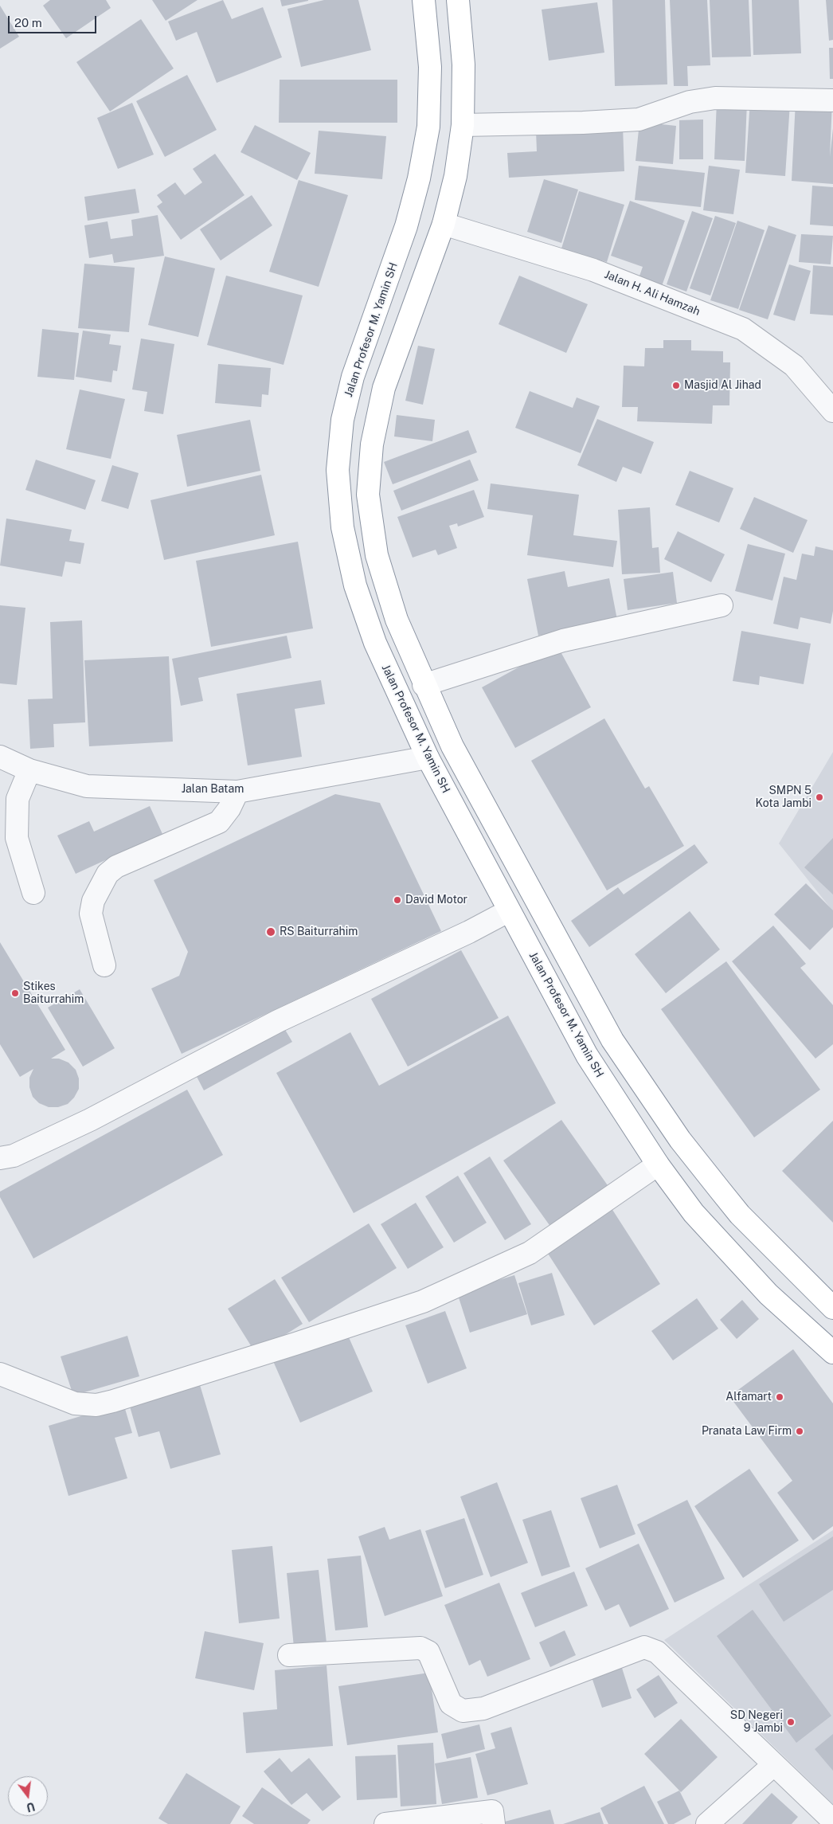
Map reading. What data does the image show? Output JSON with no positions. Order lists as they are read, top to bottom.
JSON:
{
  "streets": {
    "highway": ["Jalan Profesor M. Yamin SH"],
    "street": ["Jalan H. Ali Hamzah", "Jalan Batam"]
  },
  "crossings": [
    ["Jalan Profesor M. Yamin SH", "Jalan Batam"]
  ],
  "places": [
    "Masjid Al Jihad",
    "SMPN 5 Kota Jambi",
    "David Motor",
    "RS Baiturrahim",
    "Stikes Baiturrahim",
    "Alfamart",
    "Pranata Law Firm",
    "SD Negeri 9 Jambi"
  ],
  "scale_bar": "20 m",
  "north": "bottom"
}
